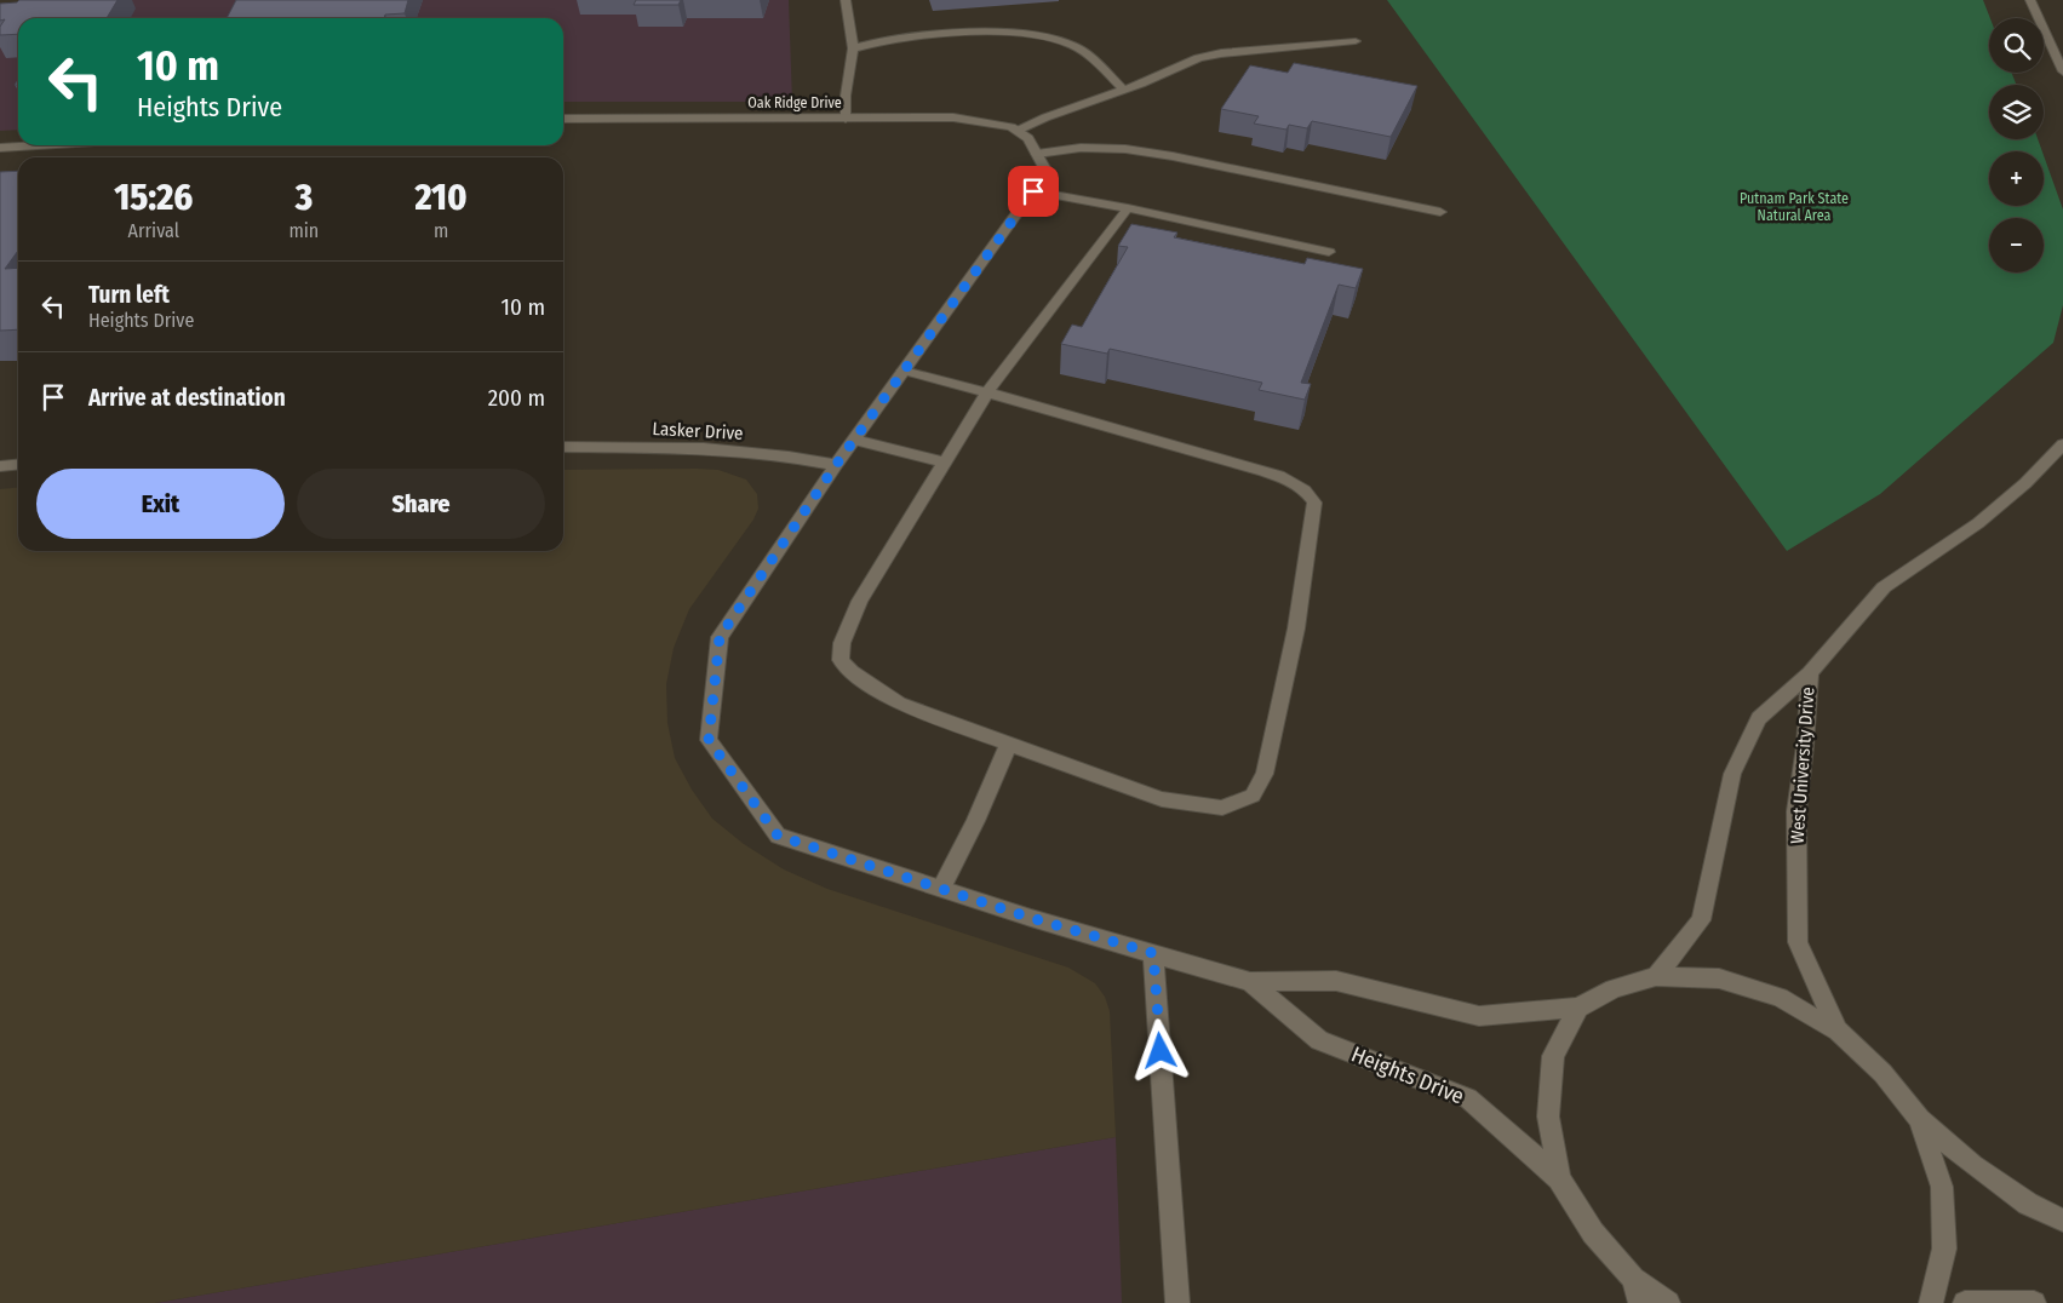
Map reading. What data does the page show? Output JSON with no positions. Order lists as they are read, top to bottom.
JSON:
{
  "streets": {
    "street": [
      "Oak Ridge Drive",
      "Lasker Drive",
      "West University Drive",
      "Heights Drive"
    ]
  },
  "crossings": [
    ["Oak Ridge Drive", "Heights Drive"],
    ["Lasker Drive", "Heights Drive"]
  ],
  "parks": ["Putnam Park State Natural Area"],
  "page": {
    "map_buttons": ["+", "−"],
    "turn": ["10 m", "Heights Drive"],
    "eta": [
      "15:26",
      "Arrival",
      "3",
      "min",
      "210",
      "m"
    ],
    "list": [
      {
        "name": "Turn left",
        "note": "Heights Drive",
        "value": "10 m"
      },
      {
        "name": "Arrive at destination",
        "value": "200 m"
      }
    ],
    "buttons": ["Exit", "Share"]
  }
}
